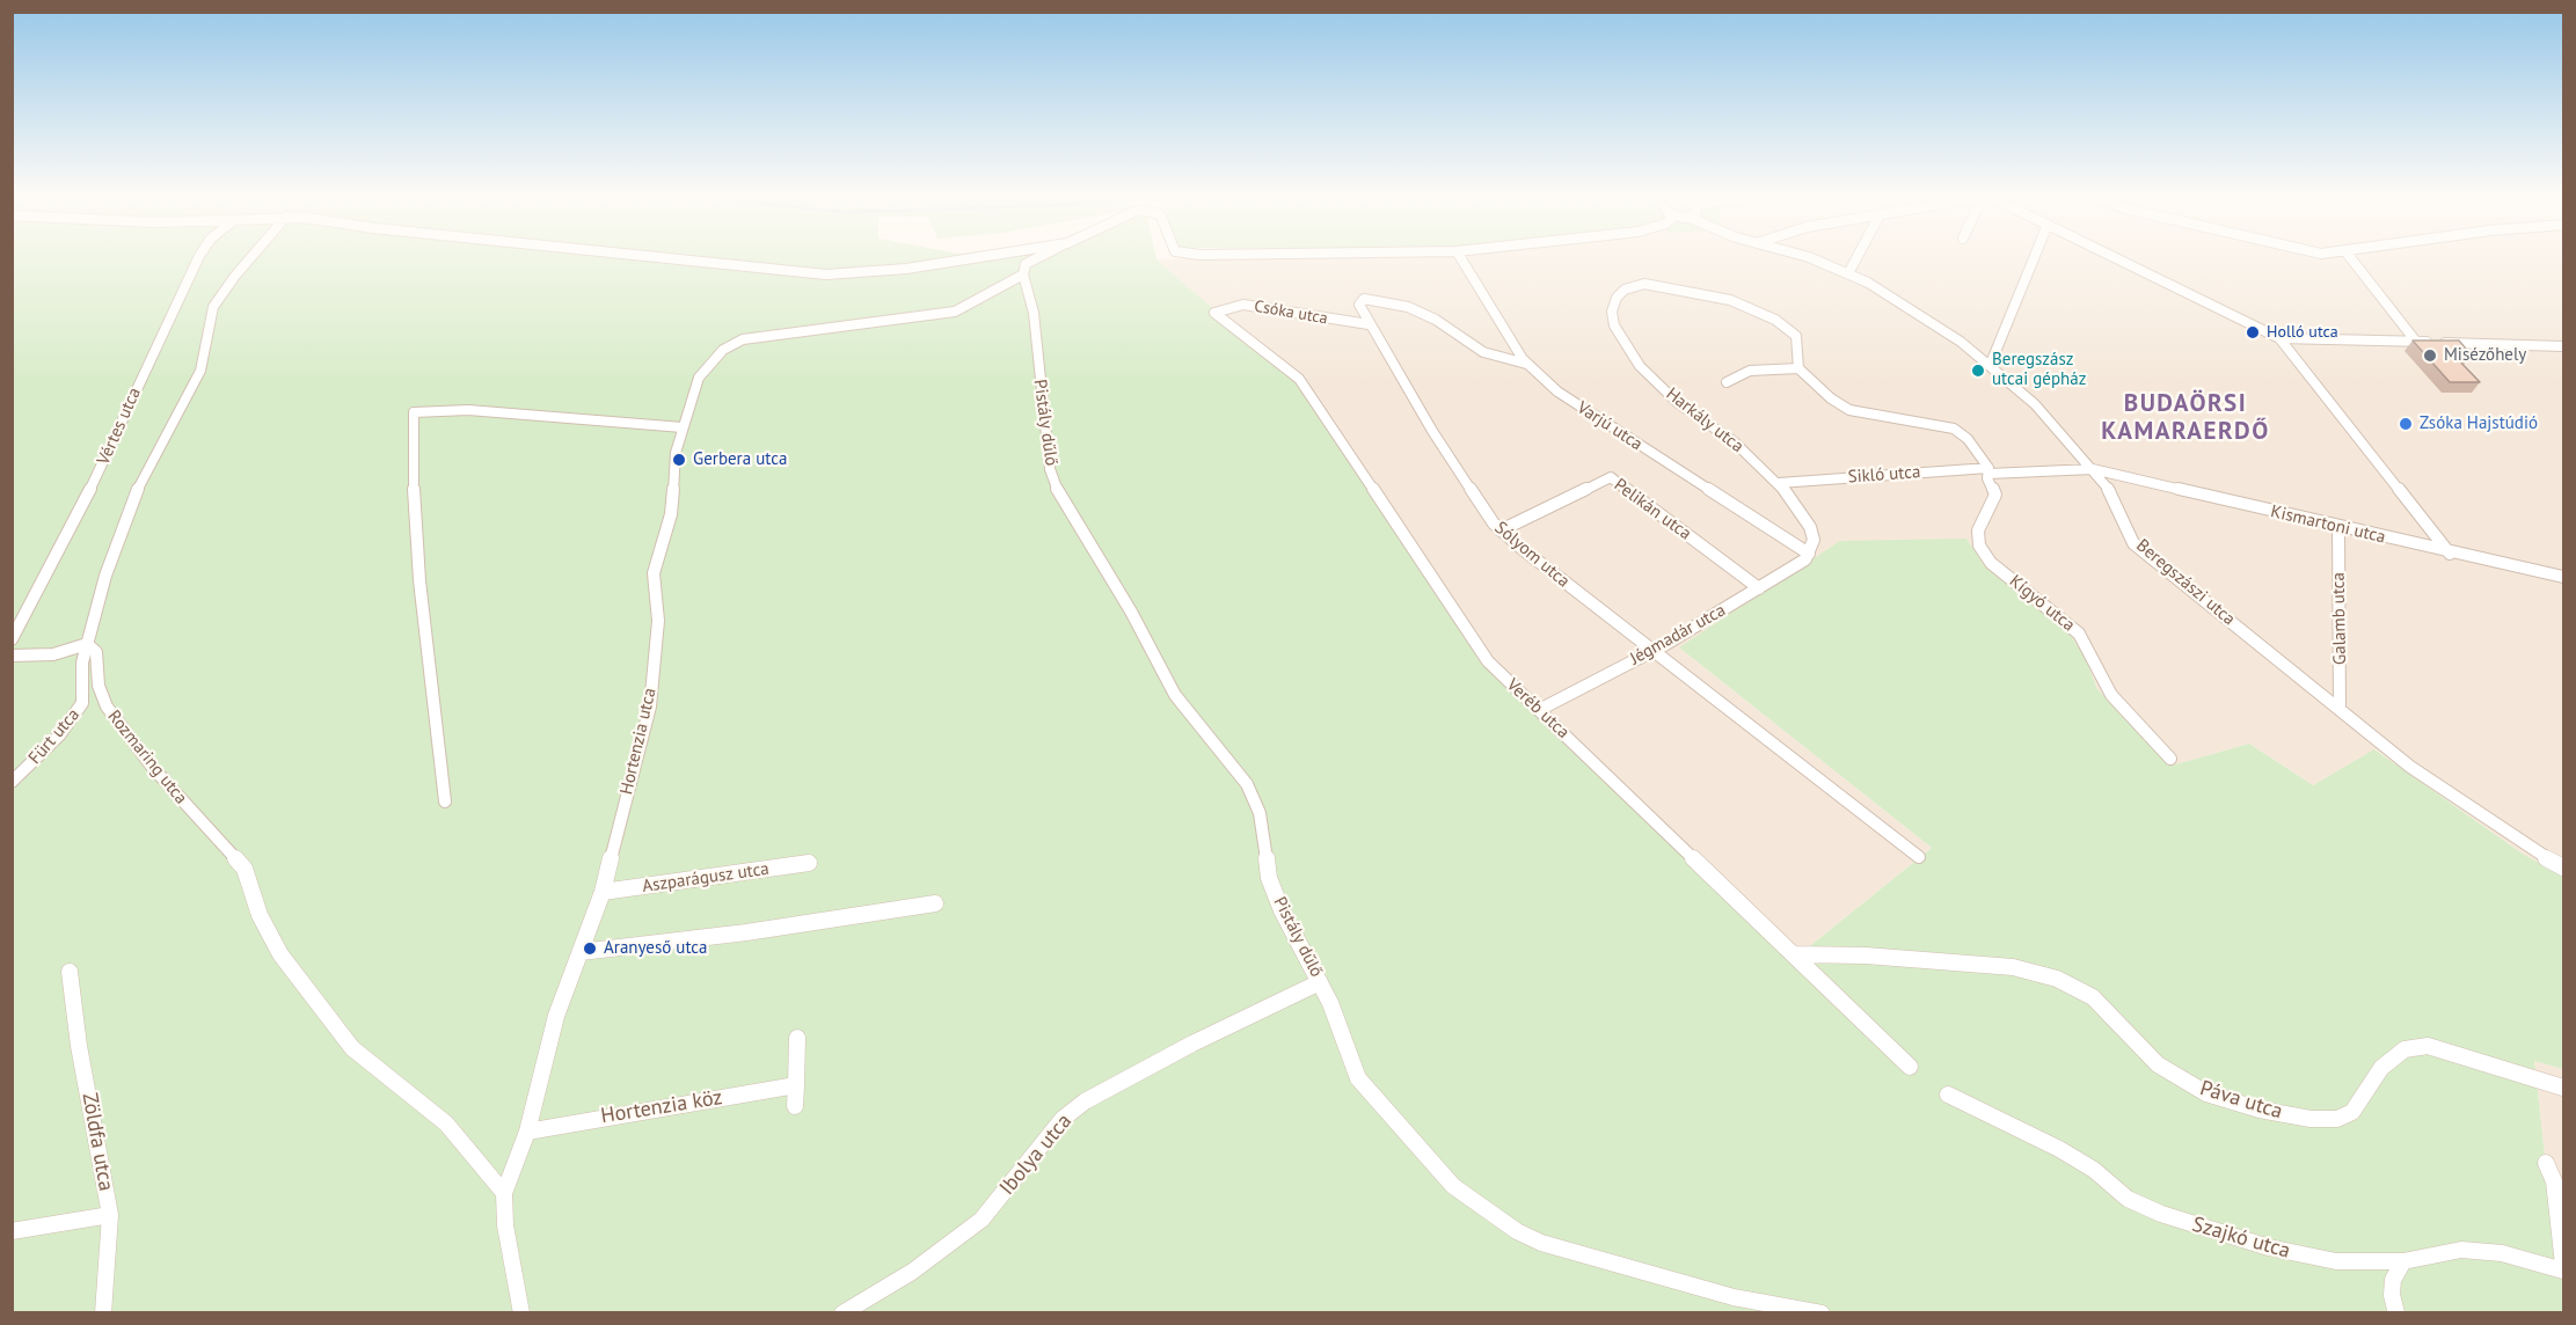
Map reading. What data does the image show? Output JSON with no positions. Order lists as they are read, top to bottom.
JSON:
{
  "streets": {
    "street": [
      "Csóka utca",
      "Harkály utca",
      "Pistály dűlő",
      "Vértes utca",
      "Varjú utca",
      "Sikló utca",
      "Pelikán utca",
      "Kismartoni utca",
      "Sólyom utca",
      "Beregszászi utca",
      "Kígyó utca",
      "Galamb utca",
      "Jégmadár utca",
      "Veréb utca",
      "Fürt utca",
      "Hortenzia utca",
      "Rozmaring utca",
      "Aszparágusz utca",
      "Páva utca",
      "Hortenzia köz",
      "Zöldfa utca",
      "Ibolya utca",
      "Szajkó utca"
    ]
  },
  "crossings": [
    ["Csóka utca", "Sólyom utca"],
    ["Csóka utca", "Veréb utca"],
    ["Harkály utca", "Sikló utca"],
    ["Pistály dűlő", "Hortenzia utca"],
    ["Pistály dűlő", "Ibolya utca"],
    ["Varjú utca", "Jégmadár utca"],
    ["Sikló utca", "Kígyó utca"],
    ["Pelikán utca", "Sólyom utca"],
    ["Pelikán utca", "Jégmadár utca"],
    ["Kismartoni utca", "Beregszászi utca"],
    ["Kismartoni utca", "Galamb utca"],
    ["Sólyom utca", "Jégmadár utca"],
    ["Beregszászi utca", "Galamb utca"],
    ["Jégmadár utca", "Veréb utca"],
    ["Veréb utca", "Páva utca"],
    ["Fürt utca", "Rozmaring utca"],
    ["Hortenzia utca", "Rozmaring utca"],
    ["Hortenzia utca", "Aszparágusz utca"],
    ["Hortenzia utca", "Hortenzia köz"]
  ],
  "districts": ["BUDAÖRSI KAMARAERDŐ"],
  "places": [
    "Holló utca",
    "Misézőhely",
    "Beregszász utcai gépház",
    "Zsóka Hajstúdió",
    "Gerbera utca",
    "Aranyeső utca"
  ]
}
